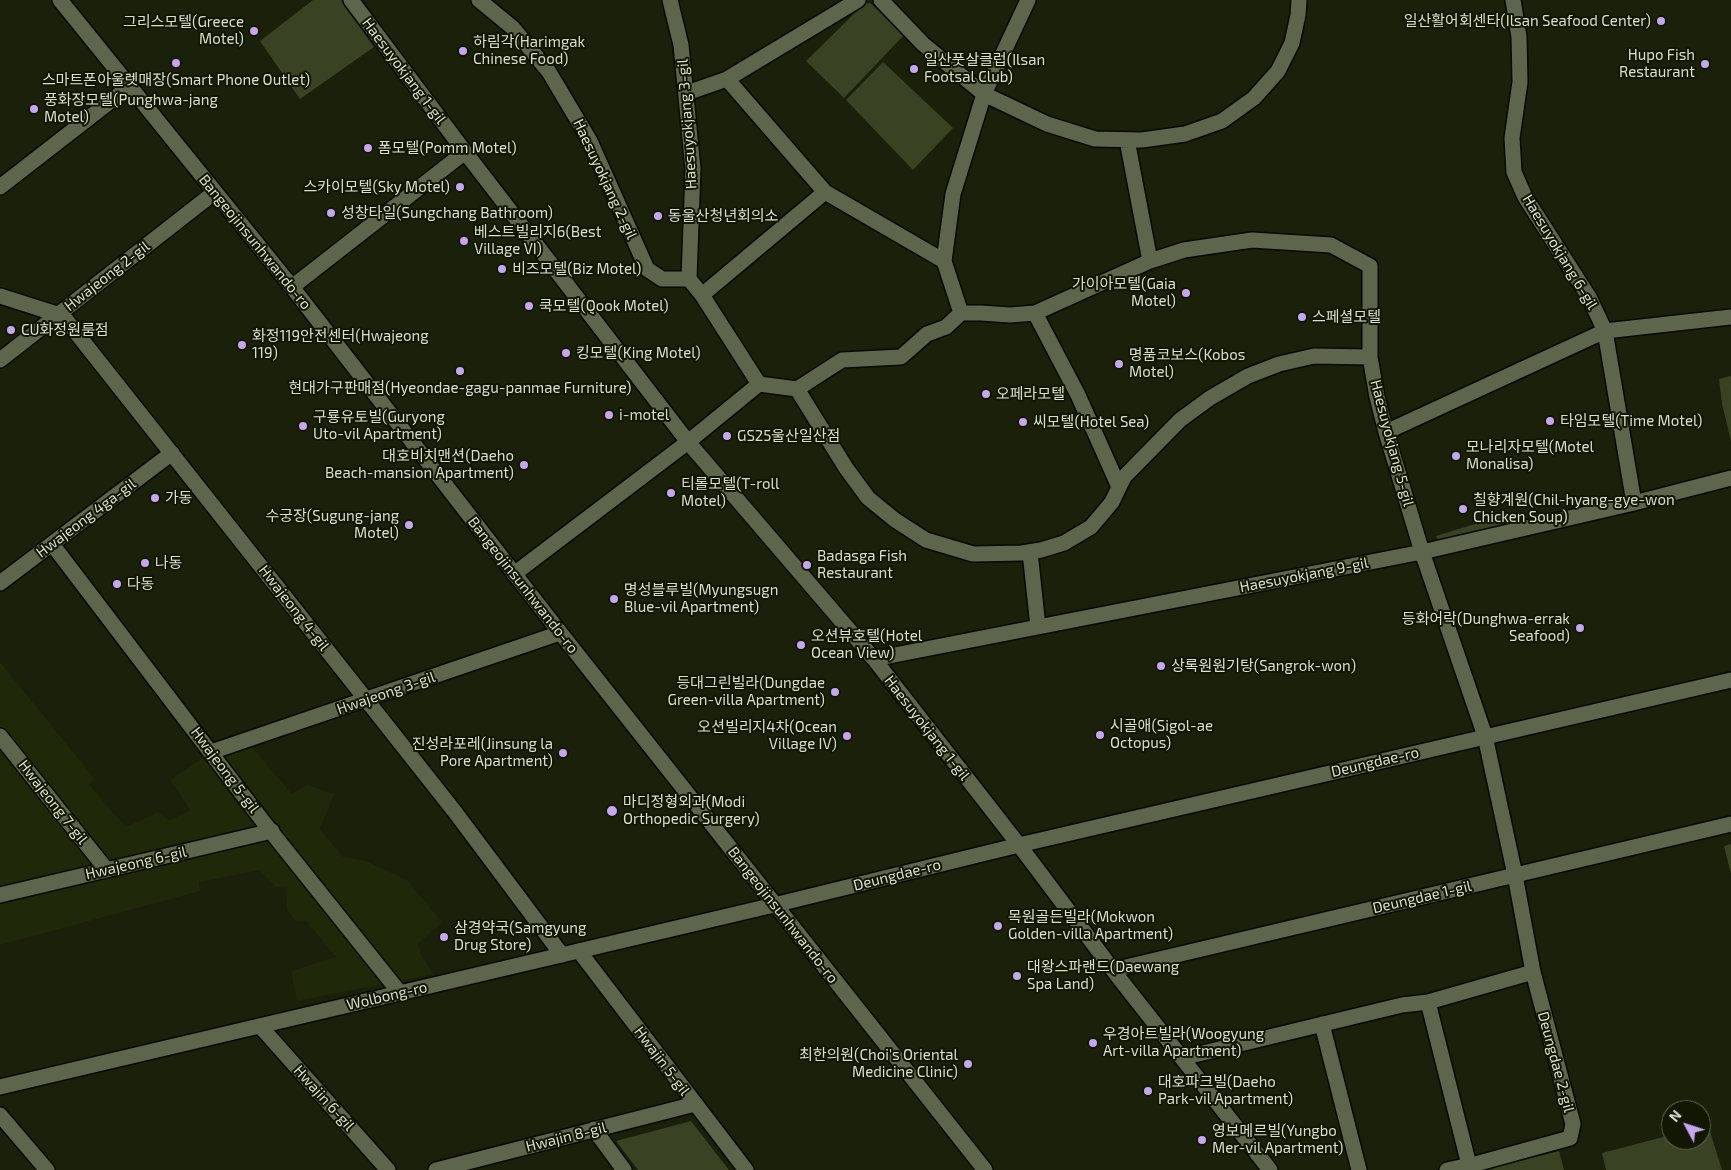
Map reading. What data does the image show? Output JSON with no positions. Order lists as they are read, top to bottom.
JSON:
{
  "streets": {
    "street": [
      "Haesuyokjang 1-gil",
      "Haesuyokjang 3-gil",
      "Haesuyokjang 2-gil",
      "Bangeojinsunhwando-ro",
      "Haesuyokjang 6-gil",
      "Hwajeong 2-gil",
      "Haesuyokjang 5-gil",
      "Hwajeong 4ga-gil",
      "Haesuyokjang 9-gil",
      "Hwajeong 4-gil",
      "Hwajeong 3-gil",
      "Deungdae-ro",
      "Hwajeong 5-gil",
      "Hwajeong 7-gil",
      "Hwajeong 6-gil",
      "Deungdae 1-gil",
      "Wolbong-ro",
      "Hwajin 5-gil",
      "Deungdae 2-gil",
      "Hwajin 6-gil",
      "Hwajin 8-gil"
    ]
  },
  "crossings": [
    ["Haesuyokjang 1-gil", "Haesuyokjang 9-gil"],
    ["Haesuyokjang 1-gil", "Deungdae-ro"],
    ["Haesuyokjang 3-gil", "Haesuyokjang 2-gil"],
    ["Bangeojinsunhwando-ro", "Hwajeong 2-gil"],
    ["Bangeojinsunhwando-ro", "Hwajeong 3-gil"],
    ["Bangeojinsunhwando-ro", "Deungdae-ro"],
    ["Bangeojinsunhwando-ro", "Wolbong-ro"],
    ["Haesuyokjang 6-gil", "Haesuyokjang 9-gil"],
    ["Hwajeong 2-gil", "Hwajeong 4-gil"],
    ["Haesuyokjang 5-gil", "Haesuyokjang 9-gil"],
    ["Haesuyokjang 5-gil", "Deungdae-ro"],
    ["Haesuyokjang 5-gil", "Deungdae 1-gil"],
    ["Haesuyokjang 5-gil", "Deungdae 2-gil"],
    ["Hwajeong 4ga-gil", "Hwajeong 4-gil"],
    ["Hwajeong 4ga-gil", "Hwajeong 5-gil"],
    ["Hwajeong 4-gil", "Hwajeong 3-gil"],
    ["Hwajeong 4-gil", "Wolbong-ro"],
    ["Hwajeong 3-gil", "Hwajeong 5-gil"],
    ["Deungdae-ro", "Wolbong-ro"],
    ["Hwajeong 5-gil", "Hwajeong 6-gil"],
    ["Hwajeong 5-gil", "Wolbong-ro"],
    ["Hwajeong 7-gil", "Hwajeong 6-gil"],
    ["Deungdae 1-gil", "Deungdae 2-gil"],
    ["Wolbong-ro", "Hwajin 5-gil"],
    ["Wolbong-ro", "Hwajin 6-gil"],
    ["Hwajin 5-gil", "Hwajin 8-gil"]
  ],
  "places": [
    "일산활어회센타(Ilsan Seafood Center)",
    "그리스모텔(Greece Motel)",
    "하림각(Harimgak Chinese Food)",
    "스마트폰아울렛매장(Smart Phone Outlet)",
    "Hupo Fish Restaurant",
    "일산풋살클럽(Ilsan Footsal Club)",
    "풍화장모텔(Punghwa-jang Motel)",
    "폼모텔(Pomm Motel)",
    "스카이모텔(Sky Motel)",
    "성창타일(Sungchang Bathroom)",
    "동울산청년회의소",
    "베스트빌리지6(Best Village VI)",
    "비즈모텔(Biz Motel)",
    "가이아모텔(Gaia Motel)",
    "쿡모텔(Qook Motel)",
    "스페셜모텔",
    "CU화정원룸점",
    "화정119안전센터(Hwajeong 119)",
    "킹모텔(King Motel)",
    "명품코보스(Kobos Motel)",
    "현대가구판매점(Hyeondae-gagu-panmae Furniture)",
    "오페라모텔",
    "i-motel",
    "타임모텔(Time Motel)",
    "씨모텔(Hotel Sea)",
    "구룡유토빌(Guryong Uto-vil Apartment)",
    "GS25울산일산점",
    "모나리자모텔(Motel Monalisa)",
    "대호비치맨션(Daeho Beach-mansion Apartment)",
    "티롤모텔(T-roll Motel)",
    "가동",
    "칠향계원(Chil-hyang-gye-won Chicken Soup)",
    "수궁장(Sugung-jang Motel)",
    "나동",
    "Badasga Fish Restaurant",
    "다동",
    "명성블루빌(Myungsugn Blue-vil Apartment)",
    "등화어락(Dunghwa-errak Seafood)",
    "오션뷰호텔(Hotel Ocean View)",
    "상록원원기탕(Sangrok-won)",
    "등대그린빌라(Dungdae Green-villa Apartment)",
    "시골애(Sigol-ae Octopus)",
    "오션빌리지4차(Ocean Village IV)",
    "진성라포레(Jinsung la Pore Apartment)",
    "마디정형외과(Modi Orthopedic Surgery)",
    "목원골든빌라(Mokwon Golden-villa Apartment)",
    "삼경약국(Samgyung Drug Store)",
    "대왕스파랜드(Daewang Spa Land)",
    "우경아트빌라(Woogyung Art-villa Apartment)",
    "최한의원(Choi's Oriental Medicine Clinic)",
    "대호파크빌(Daeho Park-vil Apartment)",
    "영보메르빌(Yungbo Mer-vil Apartment)"
  ],
  "north": "top left"
}
